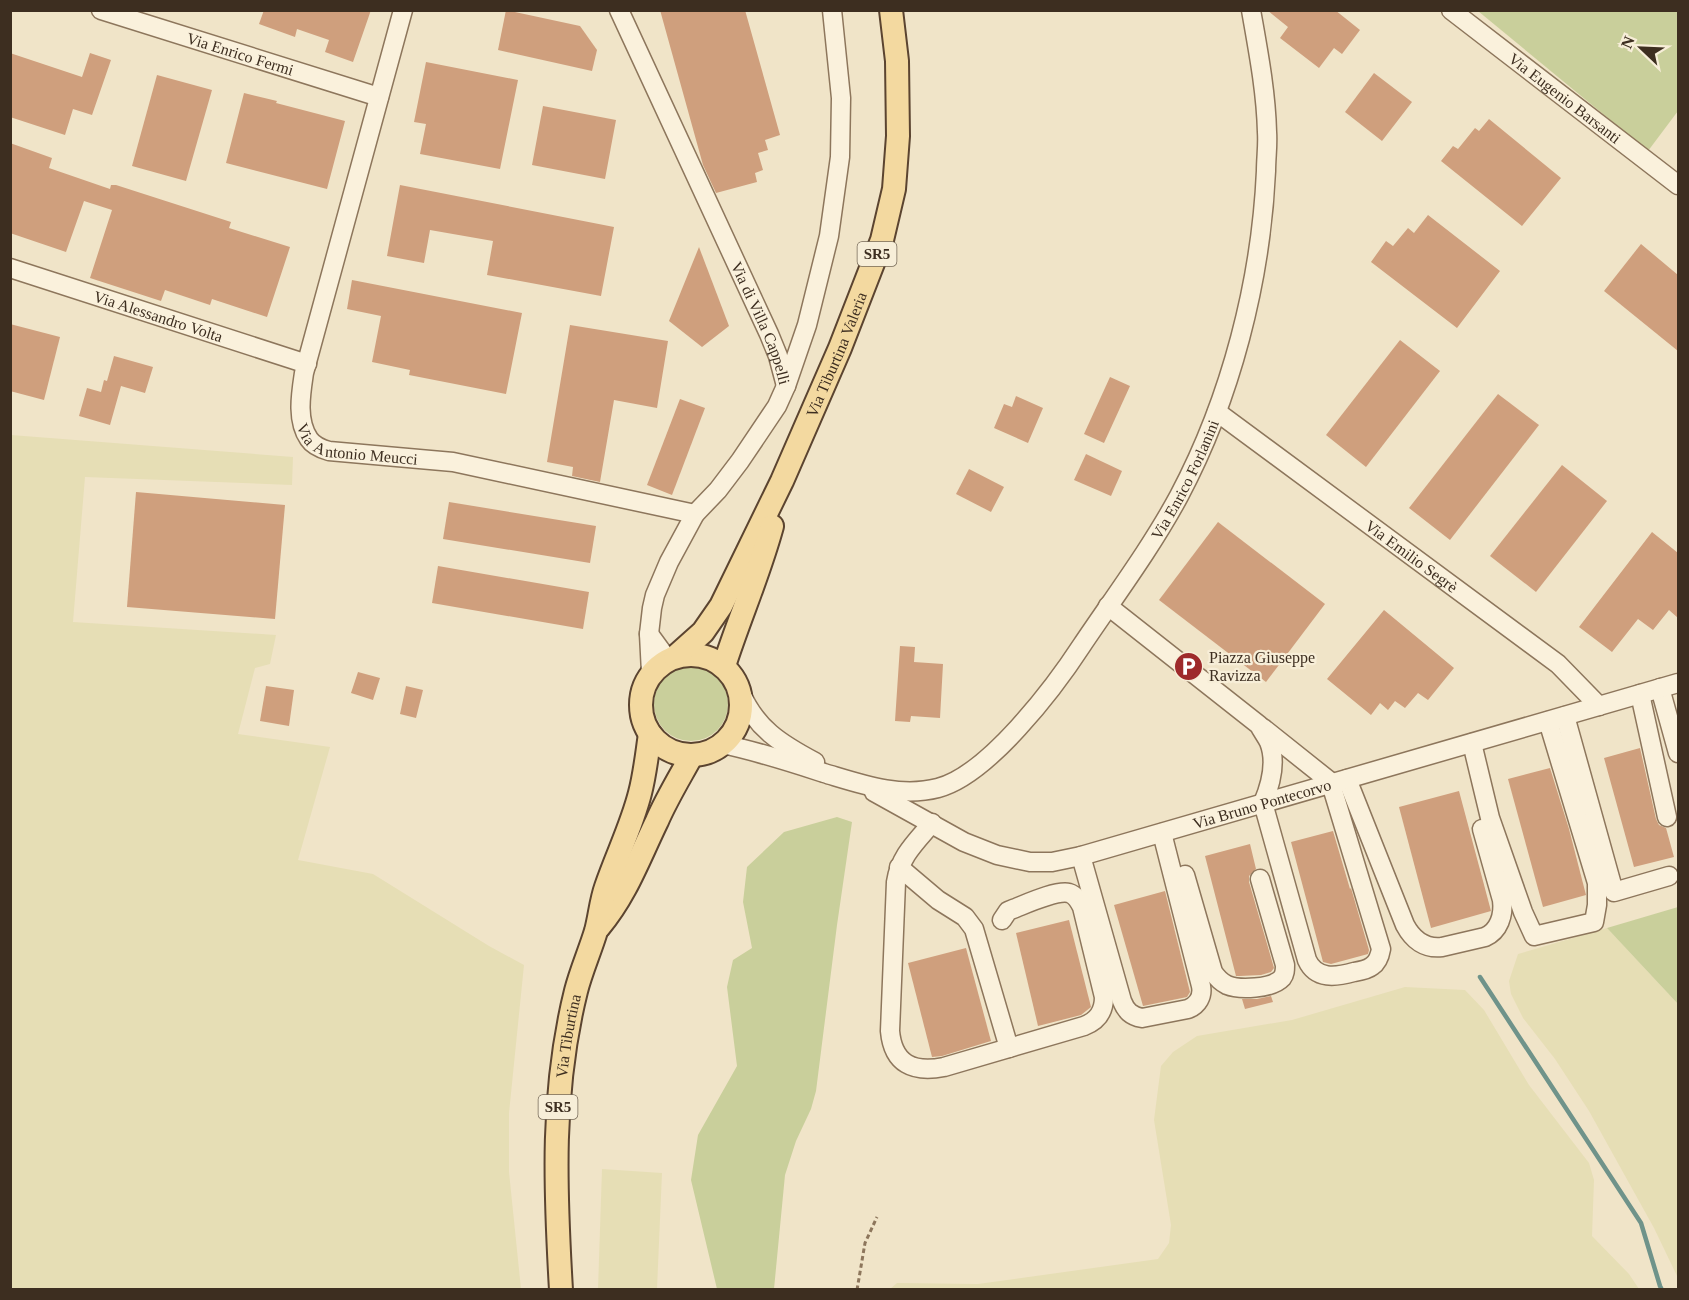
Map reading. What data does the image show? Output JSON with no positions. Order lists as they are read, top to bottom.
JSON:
{
  "streets": {
    "main road": ["SR5", "Via Tiburtina Valeria", "Via Tiburtina"],
    "street": [
      "Via Enrico Fermi",
      "Via Eugenio Barsanti",
      "Via Alessandro Volta",
      "Via di Villa Cappelli",
      "Via Antonio Meucci",
      "Via Enrico Forlanini",
      "Via Emilio Segrè",
      "Via Bruno Pontecorvo"
    ]
  },
  "crossings": [
    ["Via Enrico Fermi", "Via Antonio Meucci"],
    ["Via Alessandro Volta", "Via Antonio Meucci"],
    ["Via Tiburtina Valeria", "Via Bruno Pontecorvo"],
    ["Via Tiburtina Valeria", "Via Tiburtina"],
    ["Via Enrico Forlanini", "Via Emilio Segrè"],
    ["Via Enrico Forlanini", "Via Bruno Pontecorvo"],
    ["Via Emilio Segrè", "Via Bruno Pontecorvo"],
    ["Via Bruno Pontecorvo", "Via Tiburtina"]
  ],
  "places": {
    "parking": ["Piazza Giuseppe Ravizza"]
  },
  "north": "top left"
}
